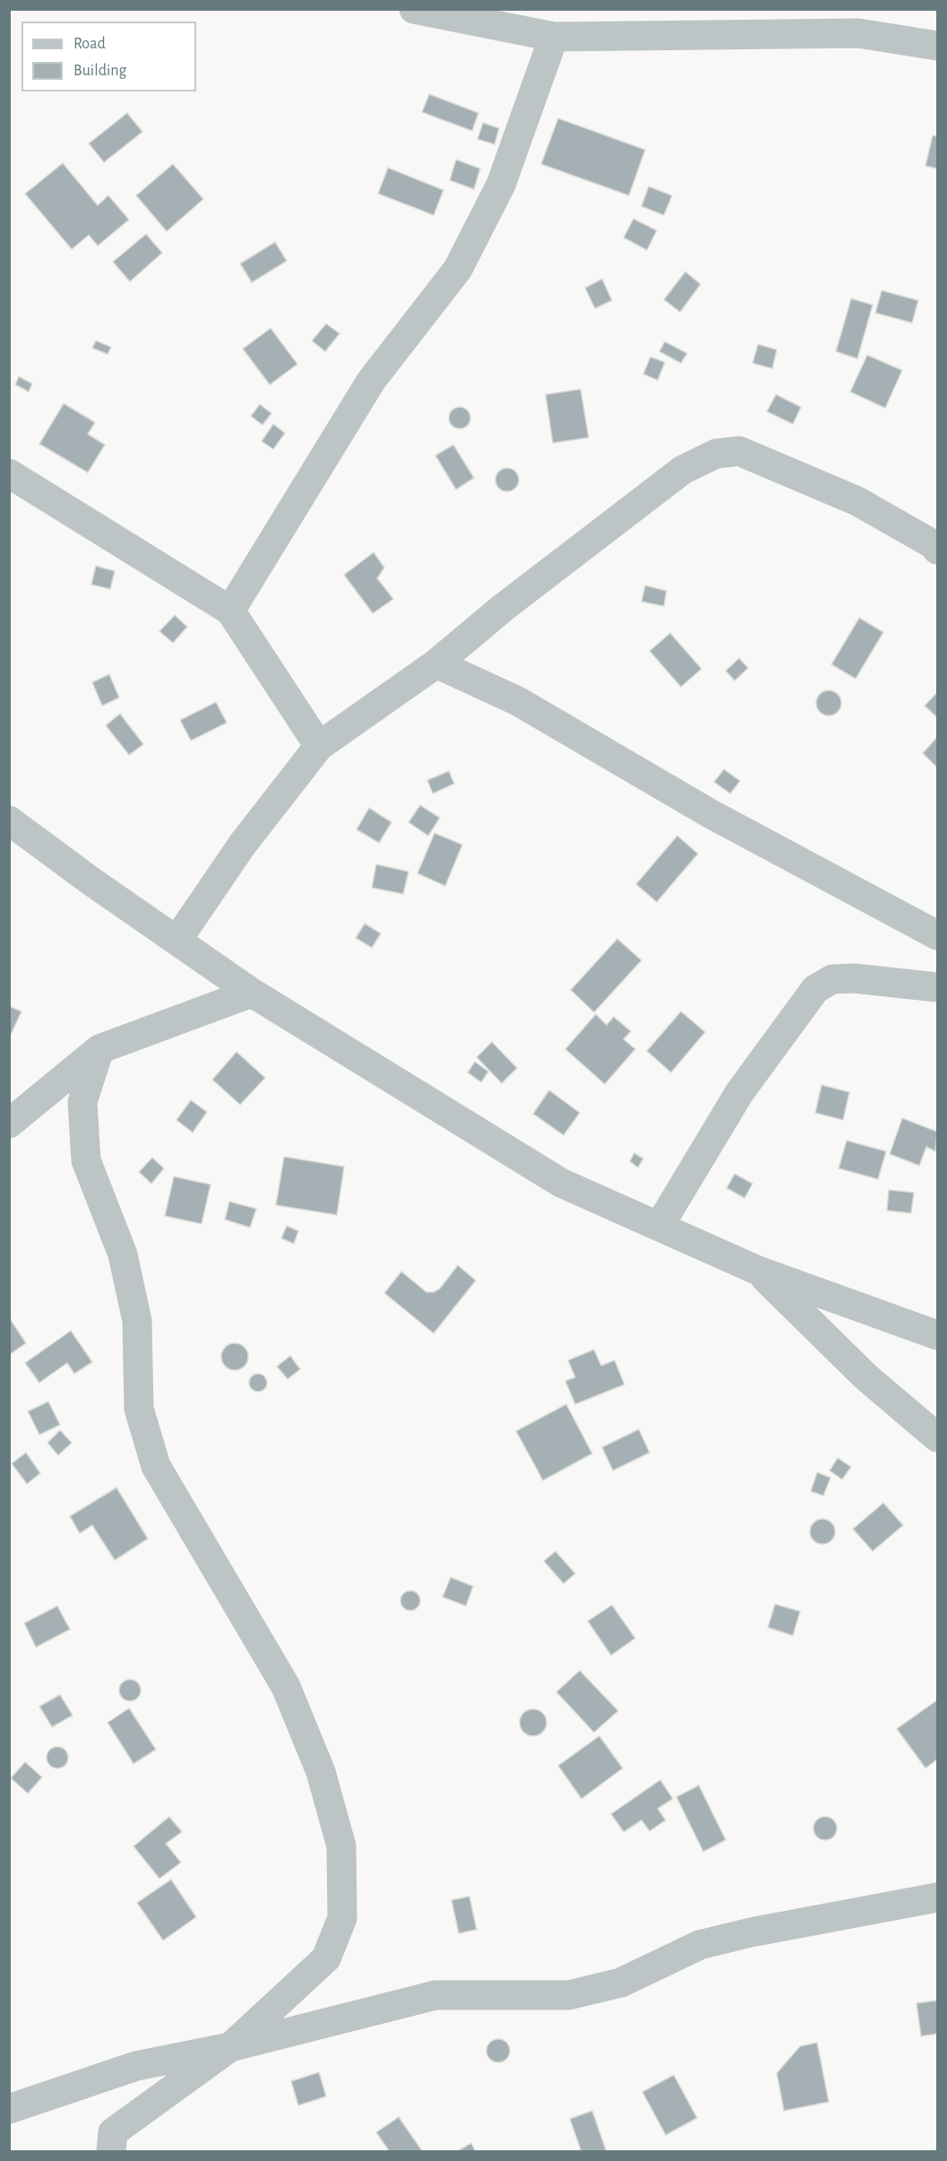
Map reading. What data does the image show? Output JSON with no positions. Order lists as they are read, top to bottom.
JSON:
{
  "legend": ["Road", "Building"]
}
